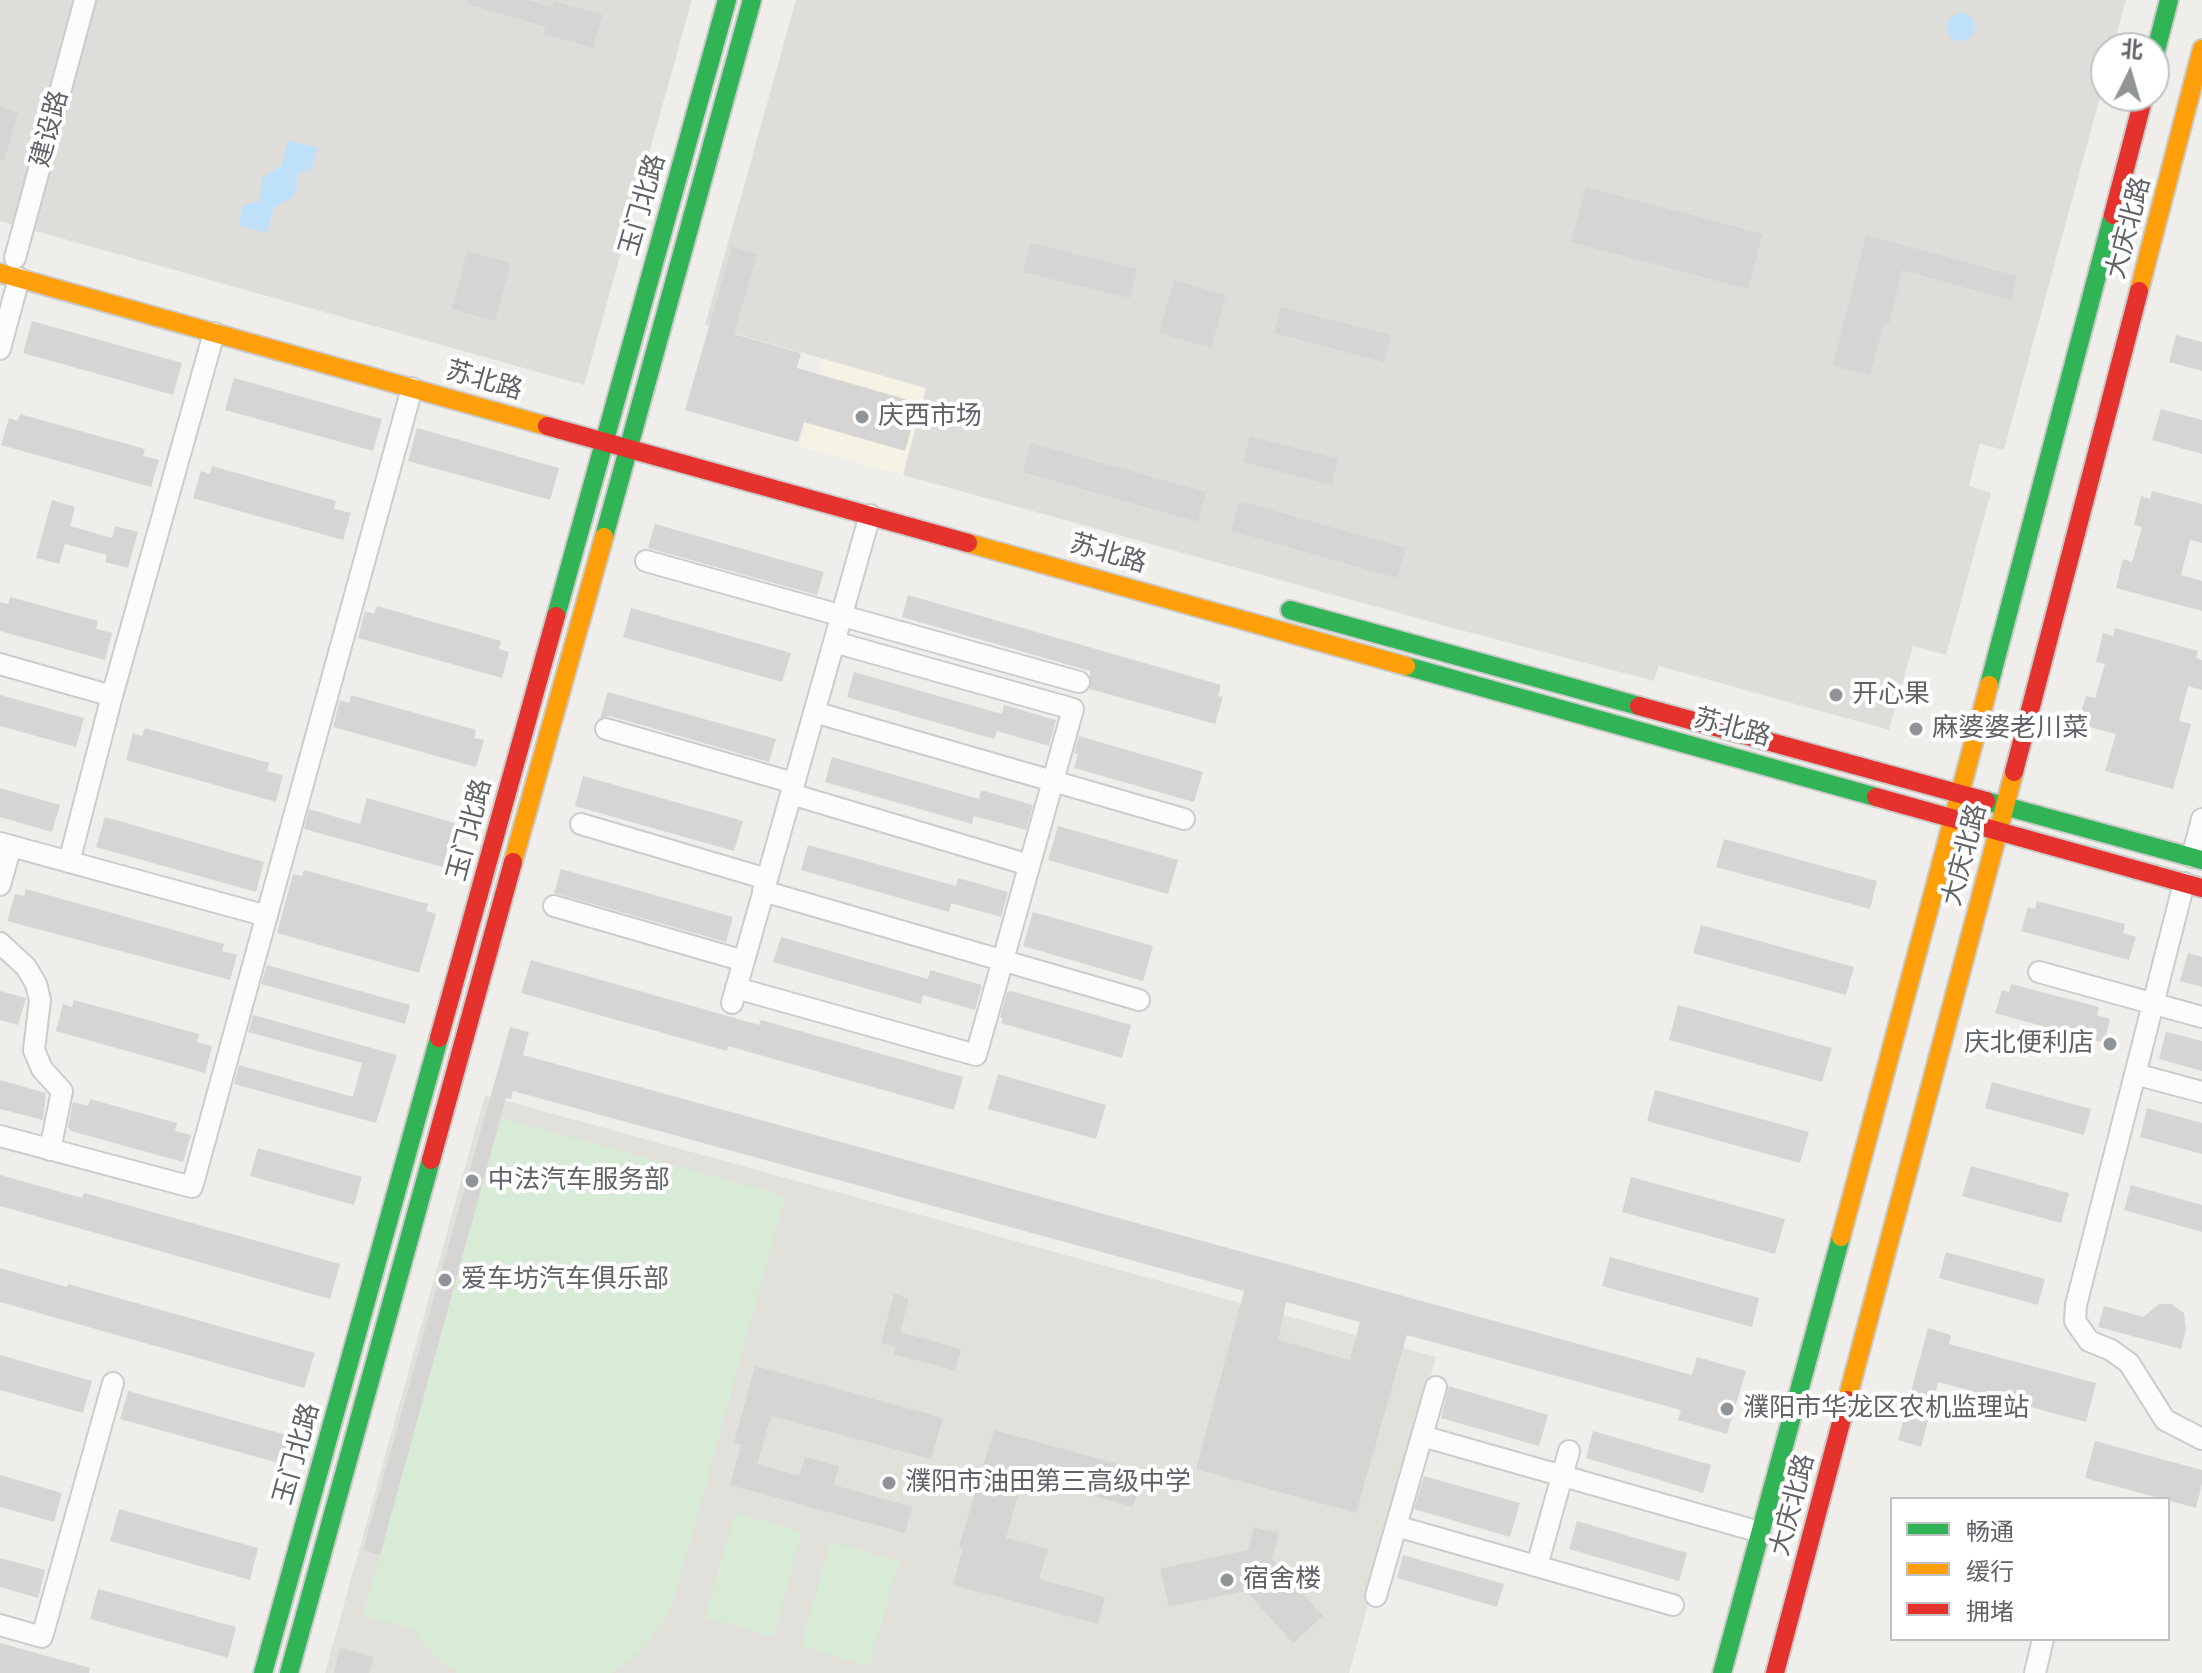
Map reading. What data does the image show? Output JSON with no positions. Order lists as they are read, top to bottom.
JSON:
{
  "streets": {
    "street": [
      "建设路",
      "玉门北路",
      "大庆北路",
      "苏北路"
    ]
  },
  "crossings": [
    ["建设路", "苏北路"],
    ["玉门北路", "苏北路"],
    ["大庆北路", "苏北路"]
  ],
  "places": [
    "庆西市场",
    "开心果",
    "麻婆婆老川菜",
    "庆北便利店",
    "中法汽车服务部",
    "爱车坊汽车俱乐部",
    "濮阳市华龙区农机监理站",
    "濮阳市油田第三高级中学",
    "宿舍楼"
  ],
  "legend": ["畅通", "缓行", "拥堵"],
  "north": "top"
}
